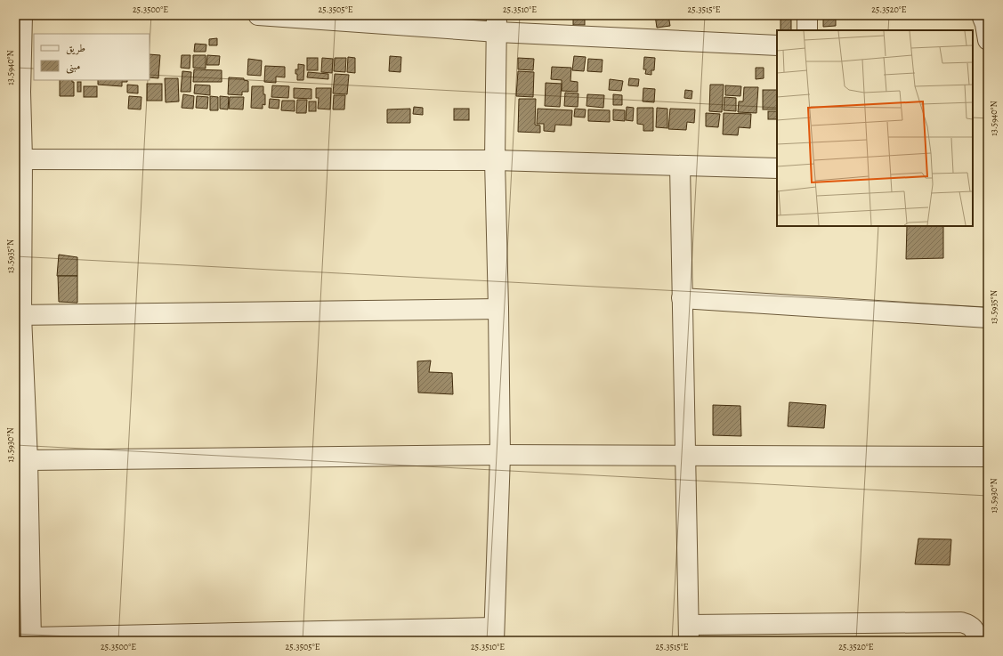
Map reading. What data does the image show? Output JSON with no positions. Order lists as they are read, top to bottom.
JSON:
{
  "legend": ["طريق", "مبنى"],
  "coordinates": [
    "25.3500°E",
    "25.3505°E",
    "25.3510°E",
    "25.3515°E",
    "25.3520°E",
    "13.5940°N",
    "13.5935°N",
    "13.5930°N"
  ]
}
